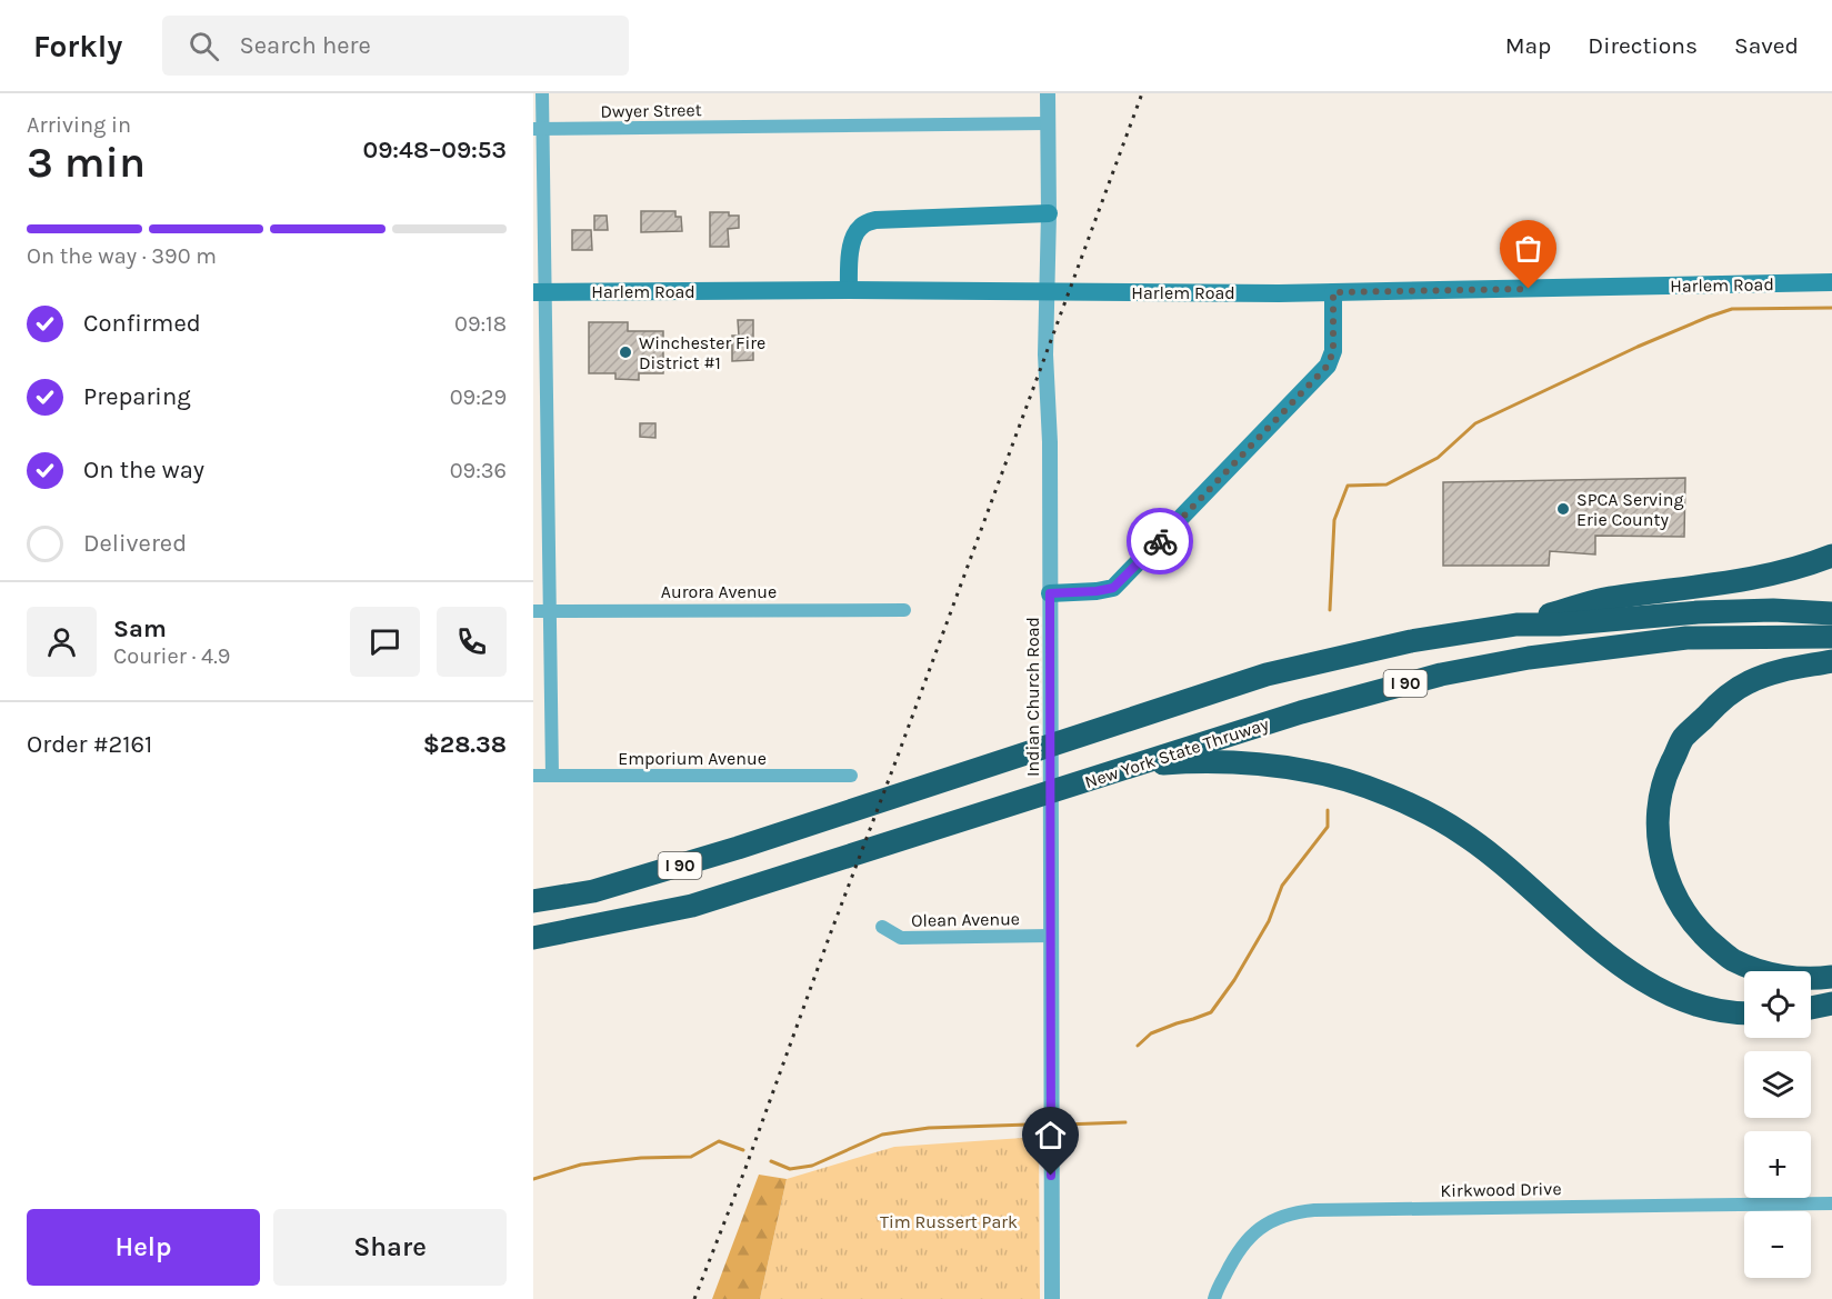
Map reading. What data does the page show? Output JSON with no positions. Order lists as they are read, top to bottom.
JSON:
{
  "streets": {
    "highway": ["I 90", "New York State Thruway"],
    "main road": ["Harlem Road"],
    "street": [
      "Dwyer Street",
      "Aurora Avenue",
      "Indian Church Road",
      "Emporium Avenue",
      "Olean Avenue",
      "Kirkwood Drive"
    ]
  },
  "crossings": [
    ["Dwyer Street", "Indian Church Road"],
    ["Indian Church Road", "Olean Avenue"]
  ],
  "parks": ["Tim Russert Park"],
  "places": ["Winchester Fire District #1", "SPCA Serving Erie County"],
  "page": {
    "header": "Forkly",
    "search": "Search here",
    "nav": ["Map", "Directions", "Saved"],
    "heading": ["3 min", "Arriving in", "09:48–09:53"],
    "panel": [
      "Sam",
      "Courier · 4.9",
      "Order #2161",
      "$28.38"
    ],
    "bar": "On the way · 390 m",
    "list": [
      ["Confirmed", "09:18"],
      ["Preparing", "09:29"],
      ["On the way", "09:36"],
      "Delivered"
    ],
    "map_buttons": ["+", "−"],
    "buttons": ["Help", "Share"]
  }
}
